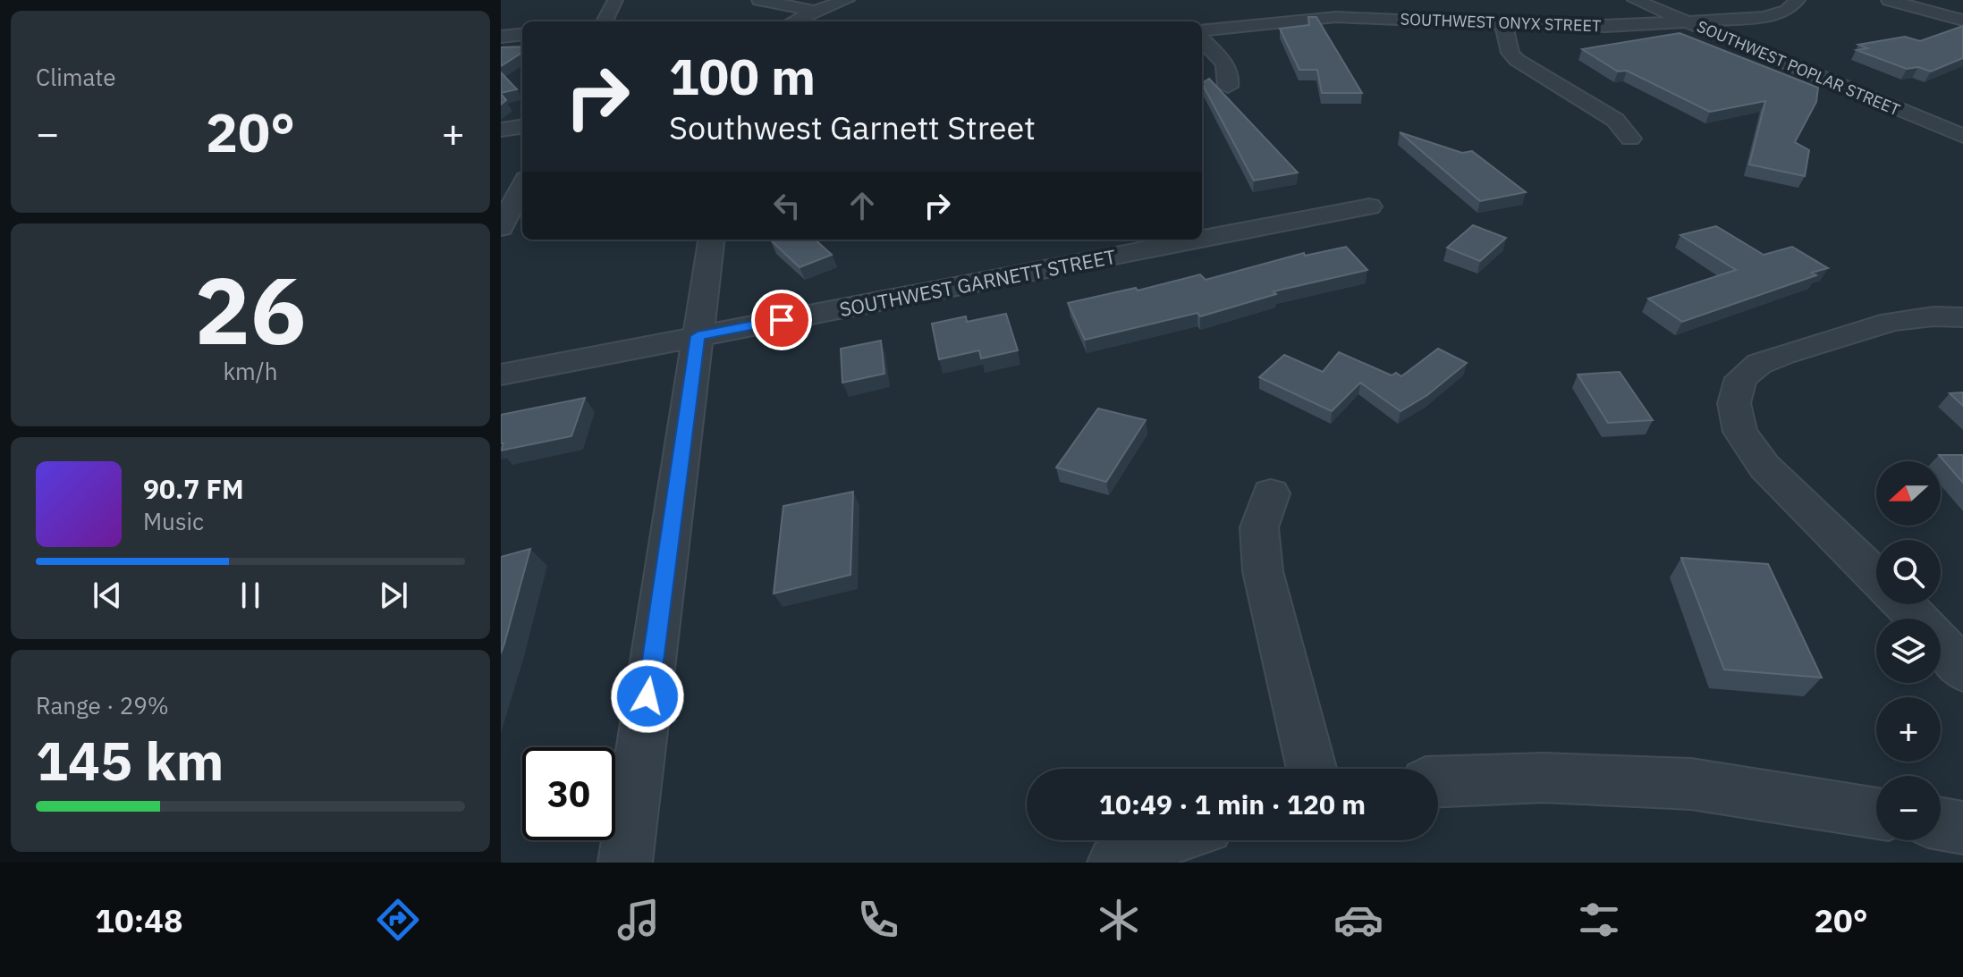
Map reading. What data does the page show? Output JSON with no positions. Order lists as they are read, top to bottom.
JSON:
{
  "streets": {
    "street": ["SOUTHWEST ONYX STREET", "SOUTHWEST POPLAR STREET", "SOUTHWEST GARNETT STREET"]
  },
  "crossings": [
    ["SOUTHWEST ONYX STREET", "SOUTHWEST POPLAR STREET"]
  ],
  "north": "left",
  "page": {
    "tile": [
      "Climate",
      ["26", "km/h"],
      ["Range · 29%", "145 km"]
    ],
    "turn": ["100 m", "Southwest Garnett Street"],
    "heat": ["−", "20°", "+"],
    "song": ["90.7 FM", "Music"],
    "map_buttons": ["+", "−"],
    "limit": "30",
    "trip": "10:49 · 1 min · 120 m",
    "tabs": ["10:48", "20°"]
  }
}
